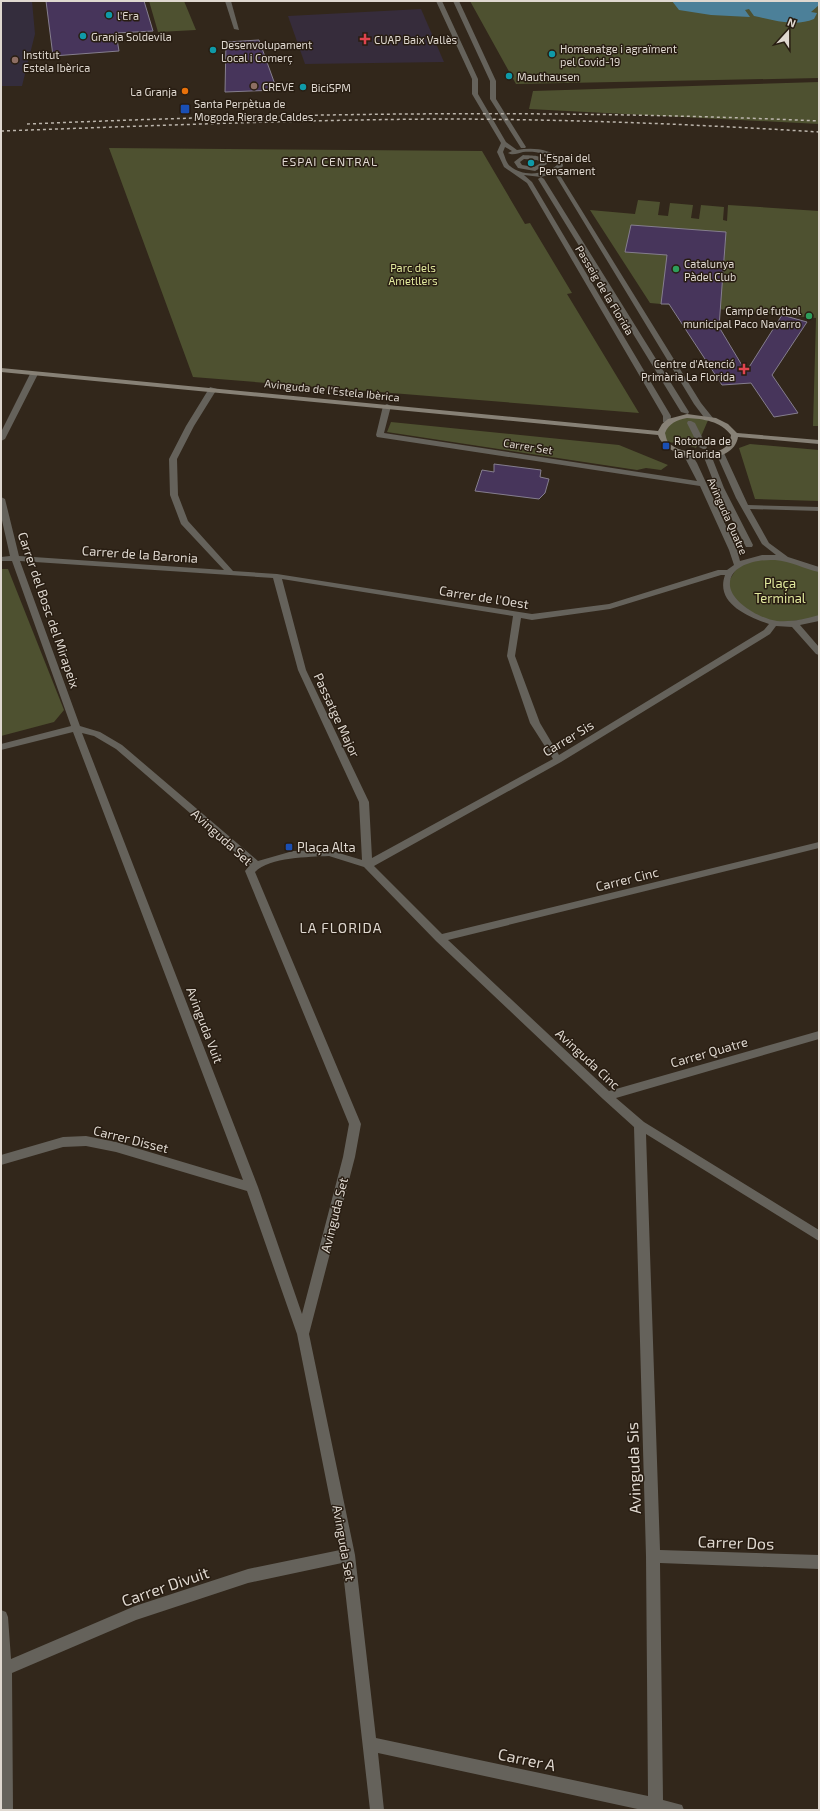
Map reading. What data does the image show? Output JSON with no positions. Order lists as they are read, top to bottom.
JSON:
{
  "streets": {
    "main road": ["Avinguda de l'Estela Ibèrica"],
    "street": [
      "Passeig de la Florida",
      "Carrer Set",
      "Avinguda Quatre",
      "Carrer de la Baronia",
      "Carrer de l'Oest",
      "Carrer del Bosc del Mirapeix",
      "Passatge Major",
      "Carrer Sis",
      "Avinguda Set",
      "Carrer Cinc",
      "Avinguda Vuit",
      "Carrer Quatre",
      "Avinguda Cinc",
      "Carrer Disset",
      "Avinguda Sis",
      "Carrer Dos",
      "Carrer Divuit",
      "Carrer A"
    ]
  },
  "crossings": [
    ["Avinguda de l'Estela Ibèrica", "Carrer Set"],
    ["Carrer Set", "Avinguda Quatre"],
    ["Carrer de la Baronia", "Carrer de l'Oest"],
    ["Carrer de la Baronia", "Carrer del Bosc del Mirapeix"],
    ["Carrer de la Baronia", "Passatge Major"],
    ["Carrer de l'Oest", "Passatge Major"],
    ["Carrer del Bosc del Mirapeix", "Avinguda Set"],
    ["Carrer del Bosc del Mirapeix", "Avinguda Vuit"],
    ["Passatge Major", "Carrer Sis"],
    ["Passatge Major", "Avinguda Cinc"],
    ["Carrer Sis", "Avinguda Cinc"],
    ["Avinguda Set", "Avinguda Vuit"],
    ["Avinguda Set", "Carrer Divuit"],
    ["Avinguda Set", "Carrer A"],
    ["Carrer Cinc", "Avinguda Cinc"],
    ["Avinguda Vuit", "Carrer Disset"],
    ["Carrer Quatre", "Avinguda Cinc"],
    ["Avinguda Cinc", "Avinguda Sis"],
    ["Avinguda Sis", "Carrer Dos"],
    ["Avinguda Sis", "Carrer A"]
  ],
  "districts": ["ESPAI CENTRAL", "LA FLORIDA"],
  "parks": ["Parc dels Ametllers", "Plaça Terminal"],
  "places": {
    "other": [
      "l'Era",
      "Granja Soldevila",
      "Desenvolupament Local i Comerç",
      "Homenatge i agraïment pel Covid-19",
      "Institut Estela Ibèrica",
      "Mauthausen",
      "CREVE",
      "BiciSPM",
      "La Granja",
      "L'Espai del Pensament",
      "Catalunya Pàdel Club",
      "Camp de futbol municipal Paco Navarro"
    ],
    "health": ["CUAP Baix Vallès", "Centre d'Atenció Primària La Florida"],
    "transit": ["Santa Perpètua de Mogoda Riera de Caldes", "Rotonda de la Florida", "Plaça Alta"]
  },
  "north": "top"
}
